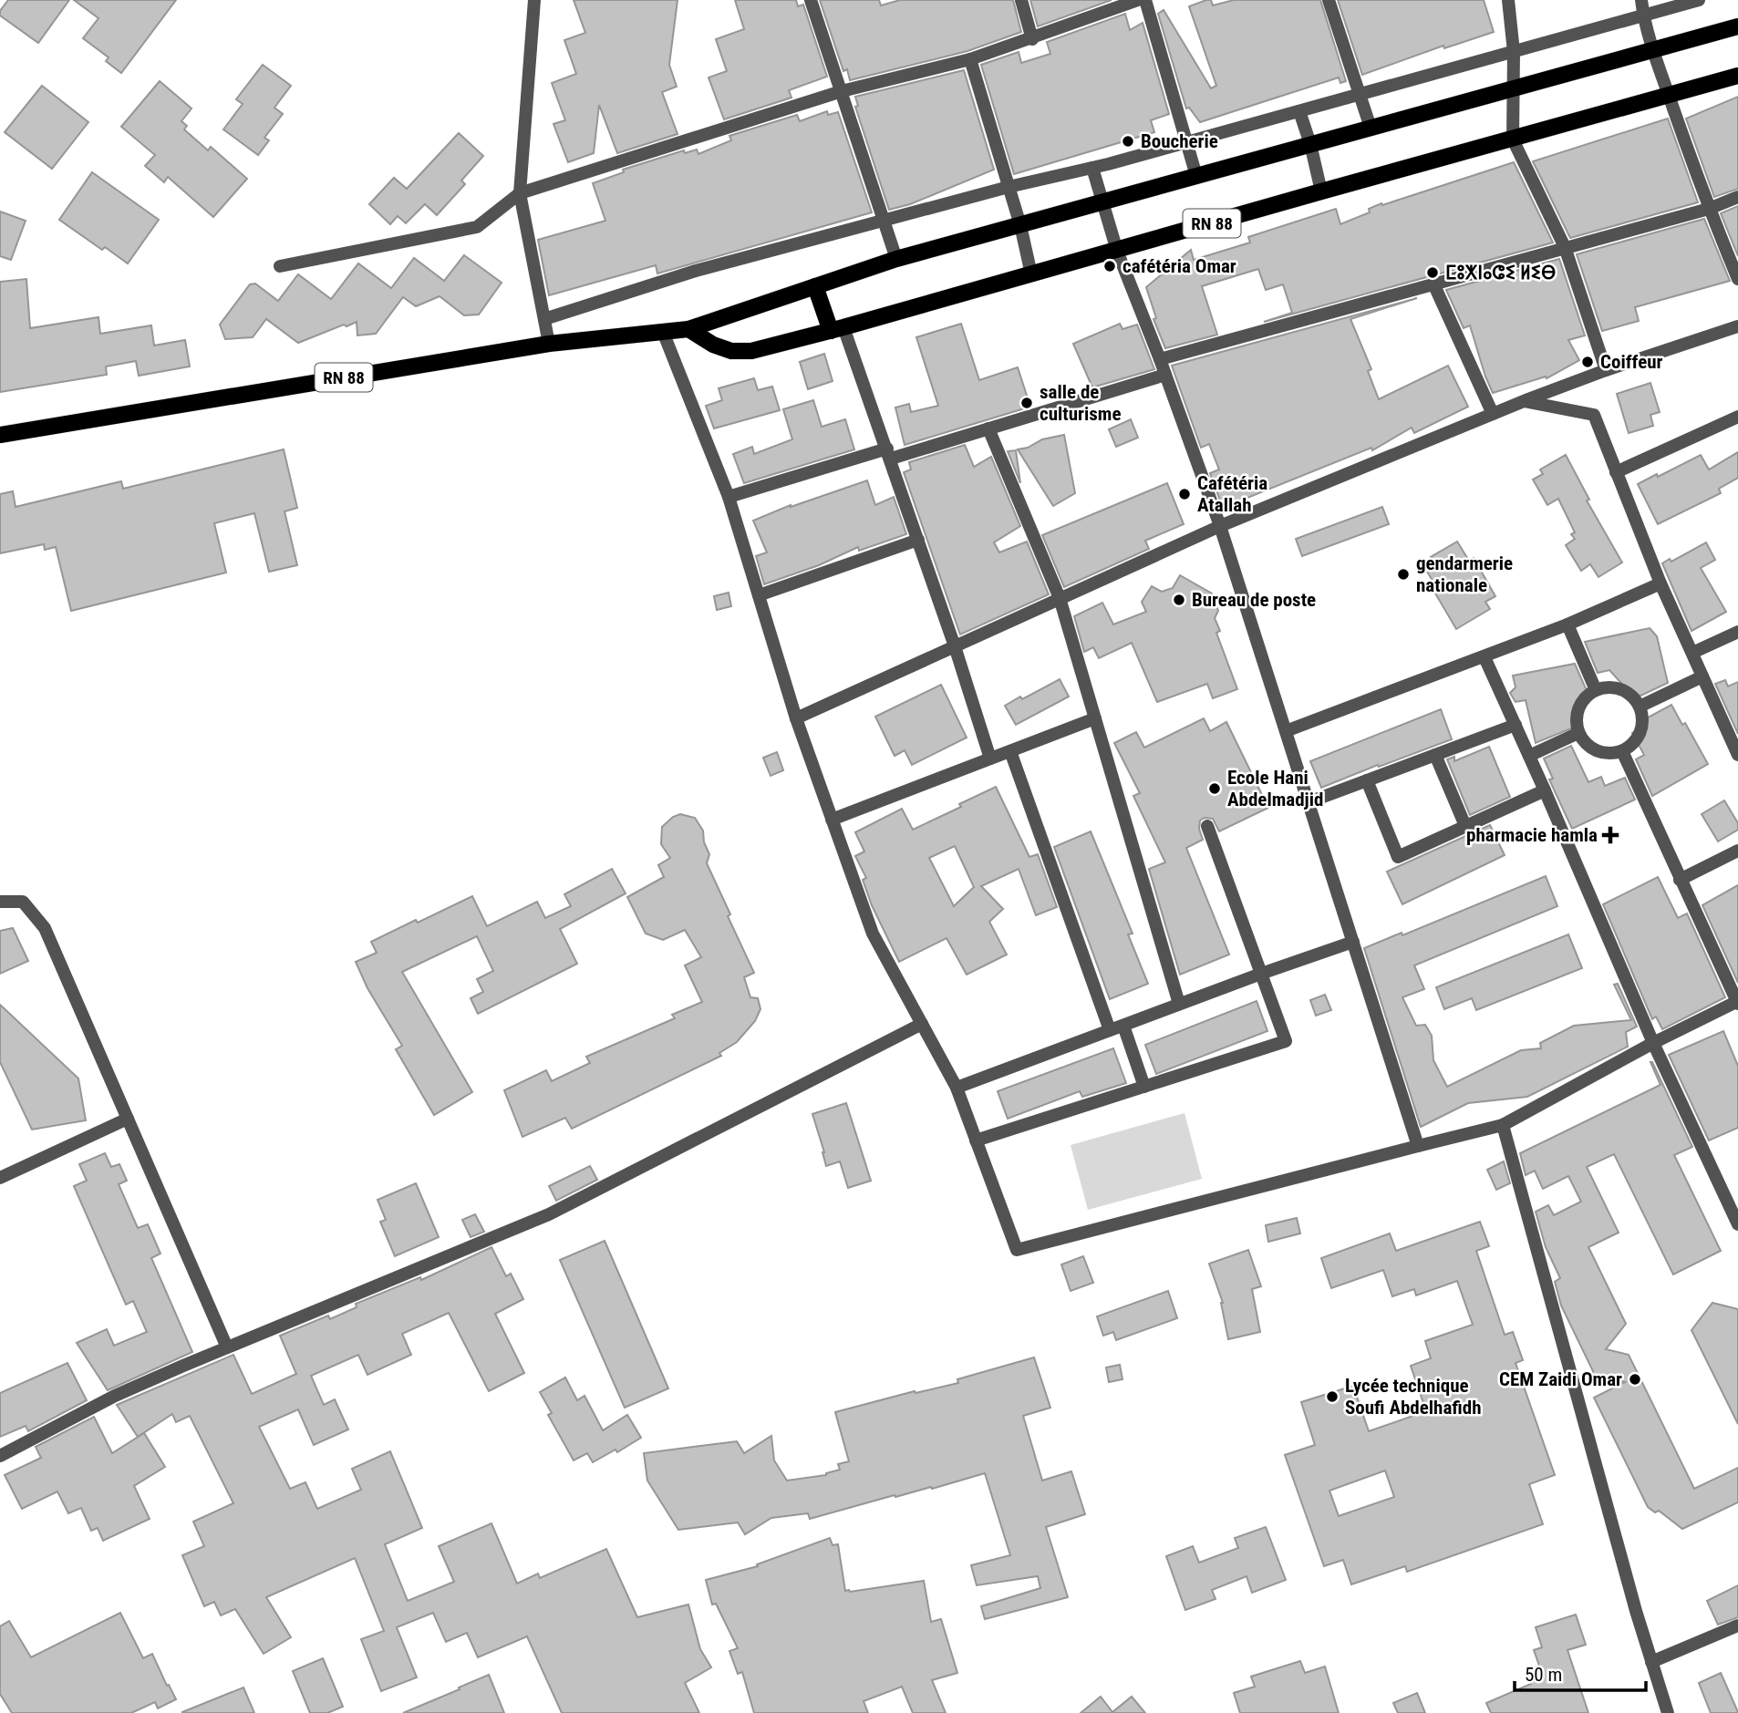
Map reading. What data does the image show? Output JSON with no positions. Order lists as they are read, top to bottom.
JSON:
{
  "streets": {
    "main road": ["RN 88"]
  },
  "places": {
    "other": [
      "Boucherie",
      "cafétéria Omar",
      "ⵎⵓⵅⵏⴰⵛⵉ ⵍⵉⴱ",
      "Coiffeur",
      "salle de culturisme",
      "Cafétéria Atallah",
      "gendarmerie nationale",
      "Bureau de poste",
      "Ecole Hani Abdelmadjid",
      "CEM Zaidi Omar",
      "Lycée technique Soufi Abdelhafidh"
    ],
    "health": ["pharmacie hamla"]
  },
  "scale_bar": "50 m"
}
